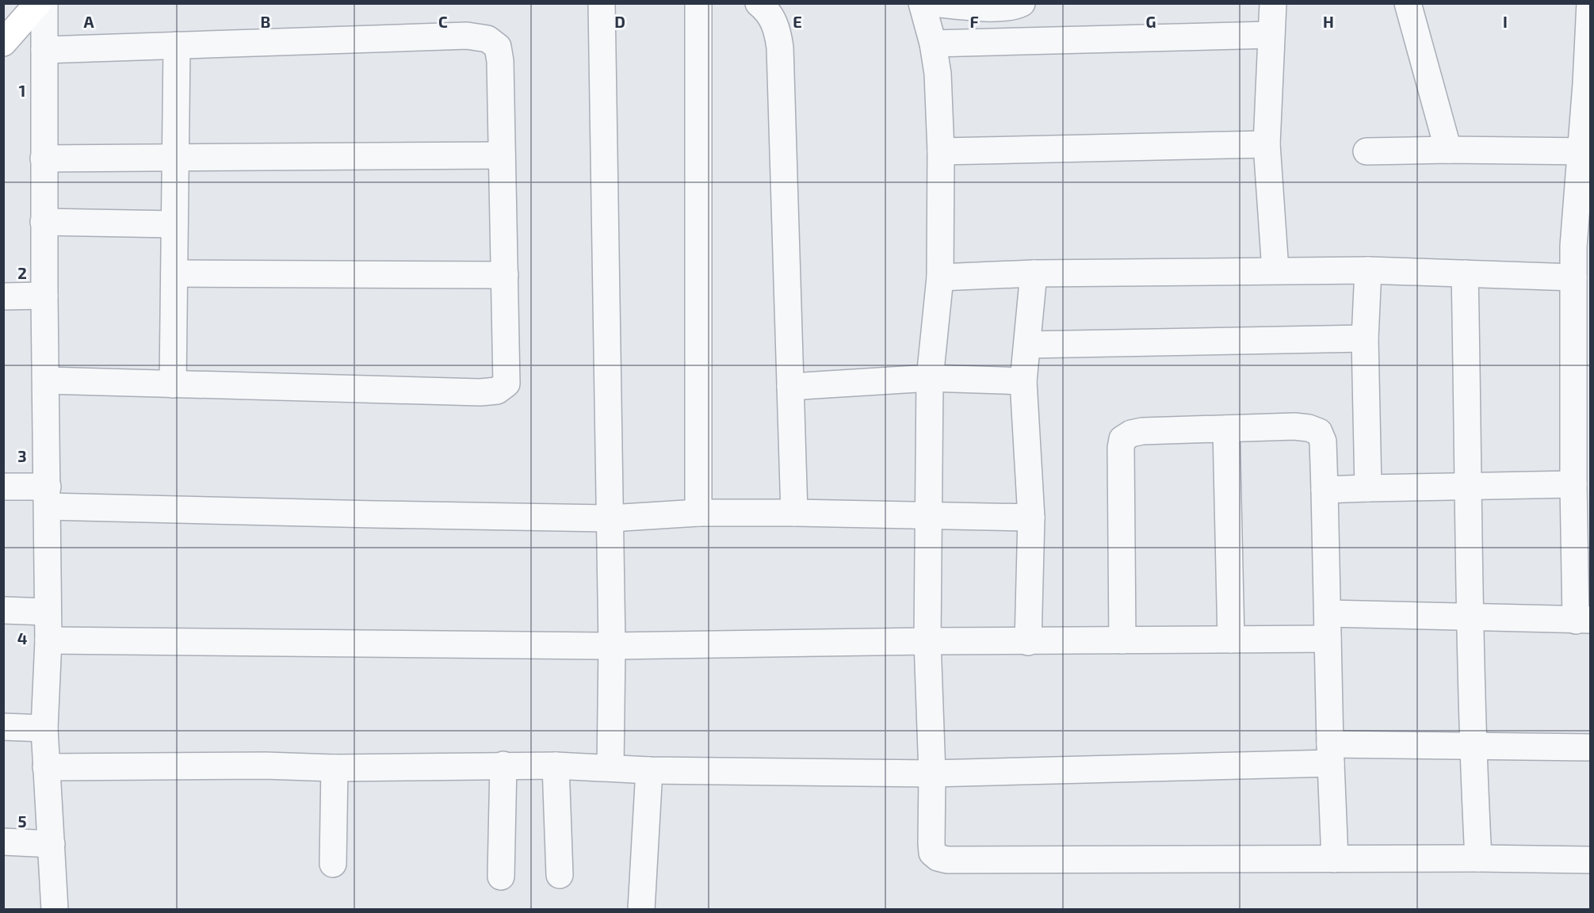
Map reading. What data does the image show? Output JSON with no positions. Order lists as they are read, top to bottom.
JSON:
{
  "grid": {
    "columns": [
      "A",
      "B",
      "C",
      "D",
      "E",
      "F",
      "G",
      "H",
      "I"
    ],
    "rows": [
      "1",
      "2",
      "3",
      "4",
      "5"
    ]
  }
}
